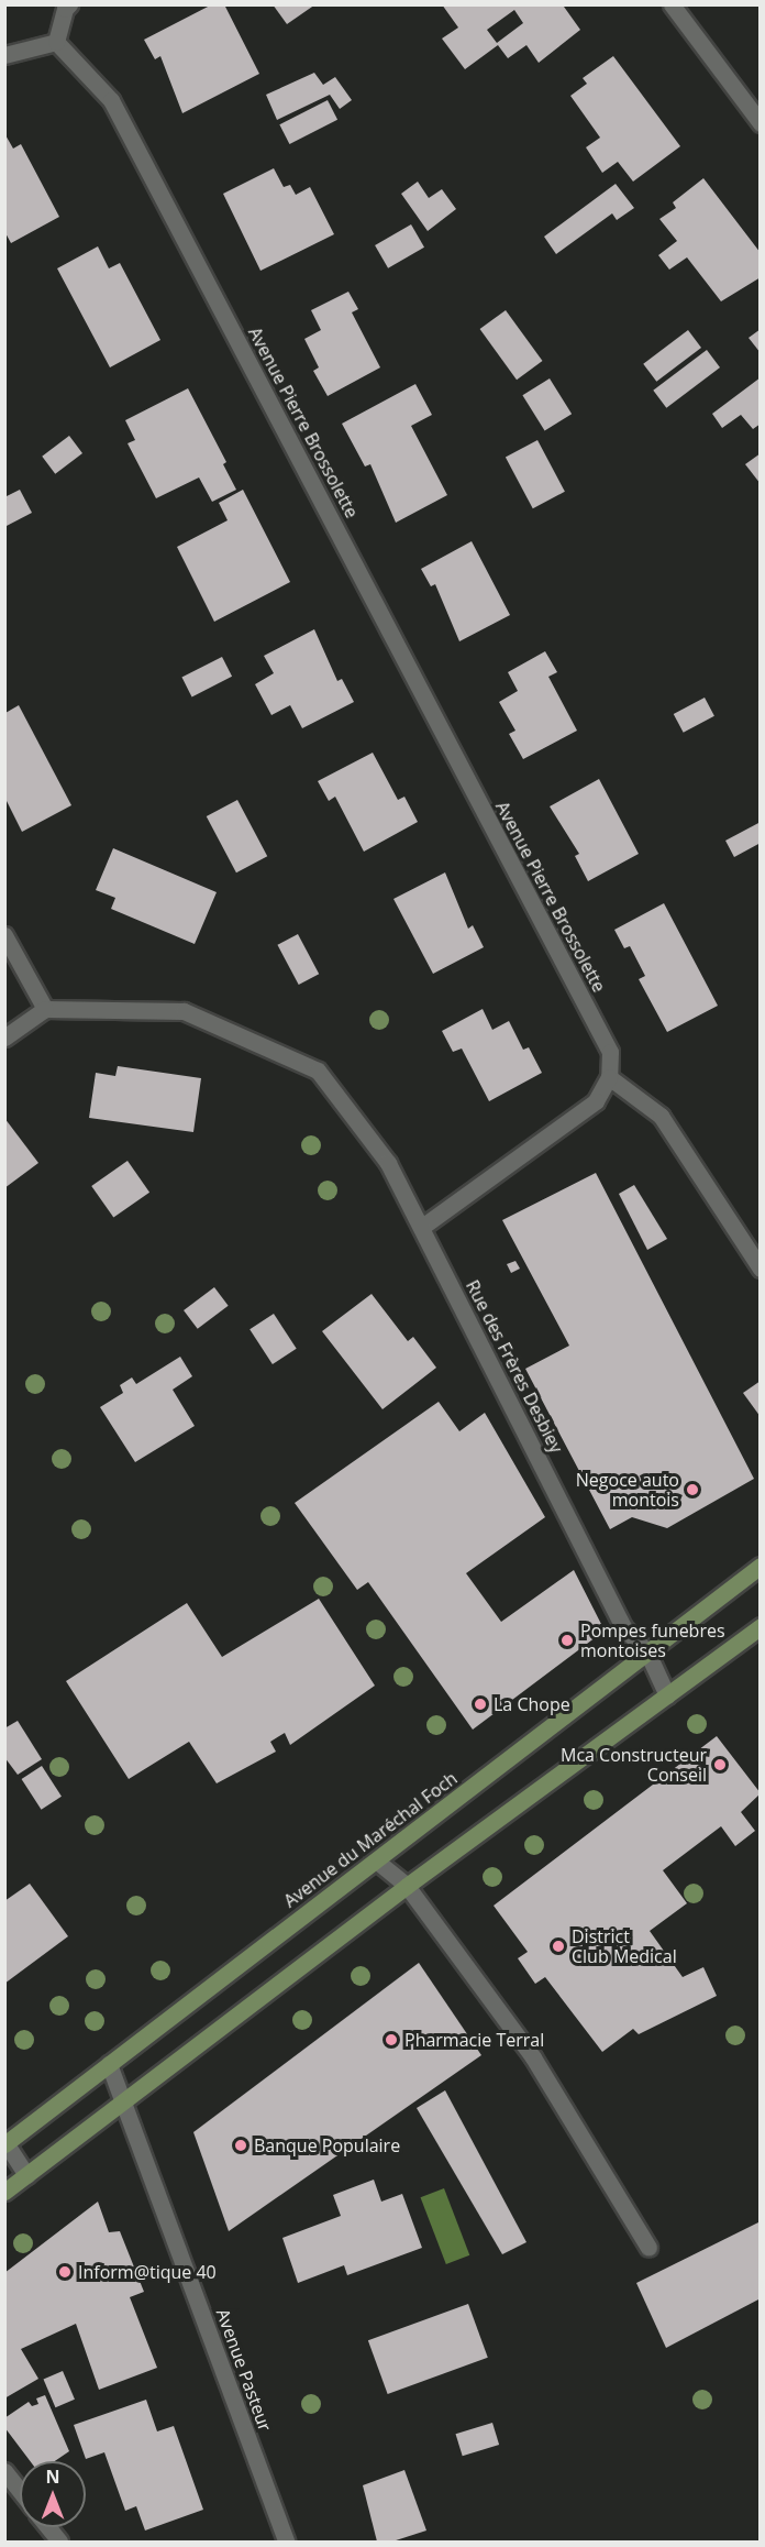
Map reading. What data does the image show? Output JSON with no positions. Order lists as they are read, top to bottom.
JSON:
{
  "streets": {
    "main road": ["Avenue du Maréchal Foch"],
    "street": ["Avenue Pierre Brossolette", "Rue des Frères Desbiey", "Avenue Pasteur"]
  },
  "crossings": [
    ["Rue des Frères Desbiey", "Avenue du Maréchal Foch"],
    ["Avenue du Maréchal Foch", "Avenue Pasteur"]
  ],
  "places": [
    "Negoce auto montois",
    "Pompes funebres montoises",
    "La Chope",
    "Mca Constructeur Conseil",
    "District Club Medical",
    "Pharmacie Terral",
    "Banque Populaire",
    "Inform@tique 40"
  ],
  "north": "top"
}
